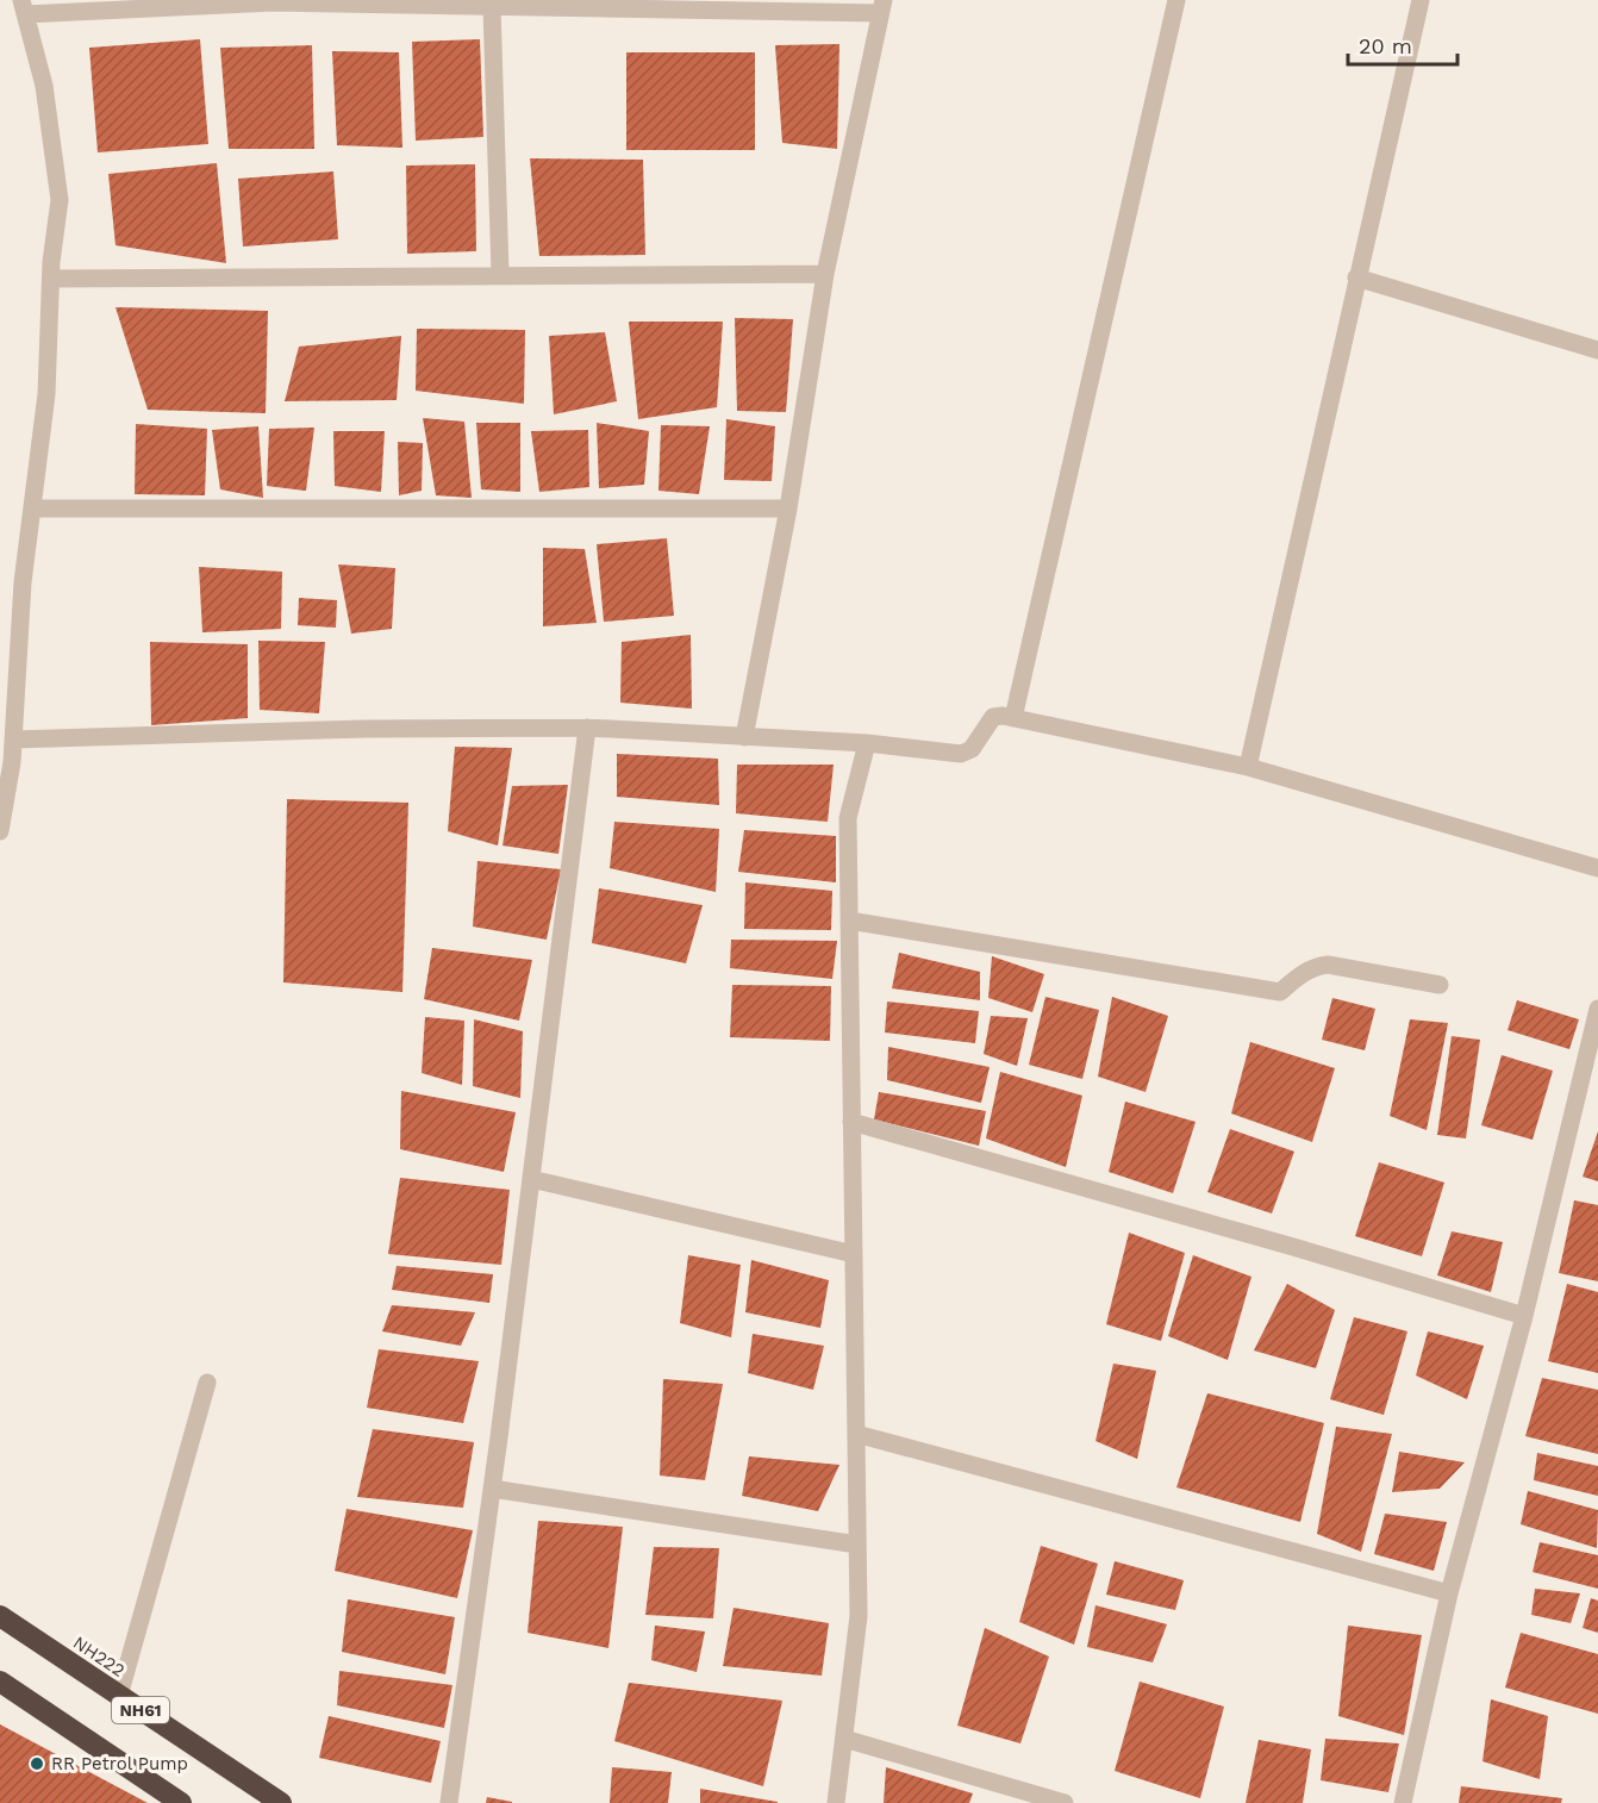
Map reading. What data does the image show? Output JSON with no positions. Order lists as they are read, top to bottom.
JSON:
{
  "streets": {
    "highway": ["NH222", "NH61"]
  },
  "places": ["RR Petrol Pump"],
  "scale_bar": "20 m"
}
